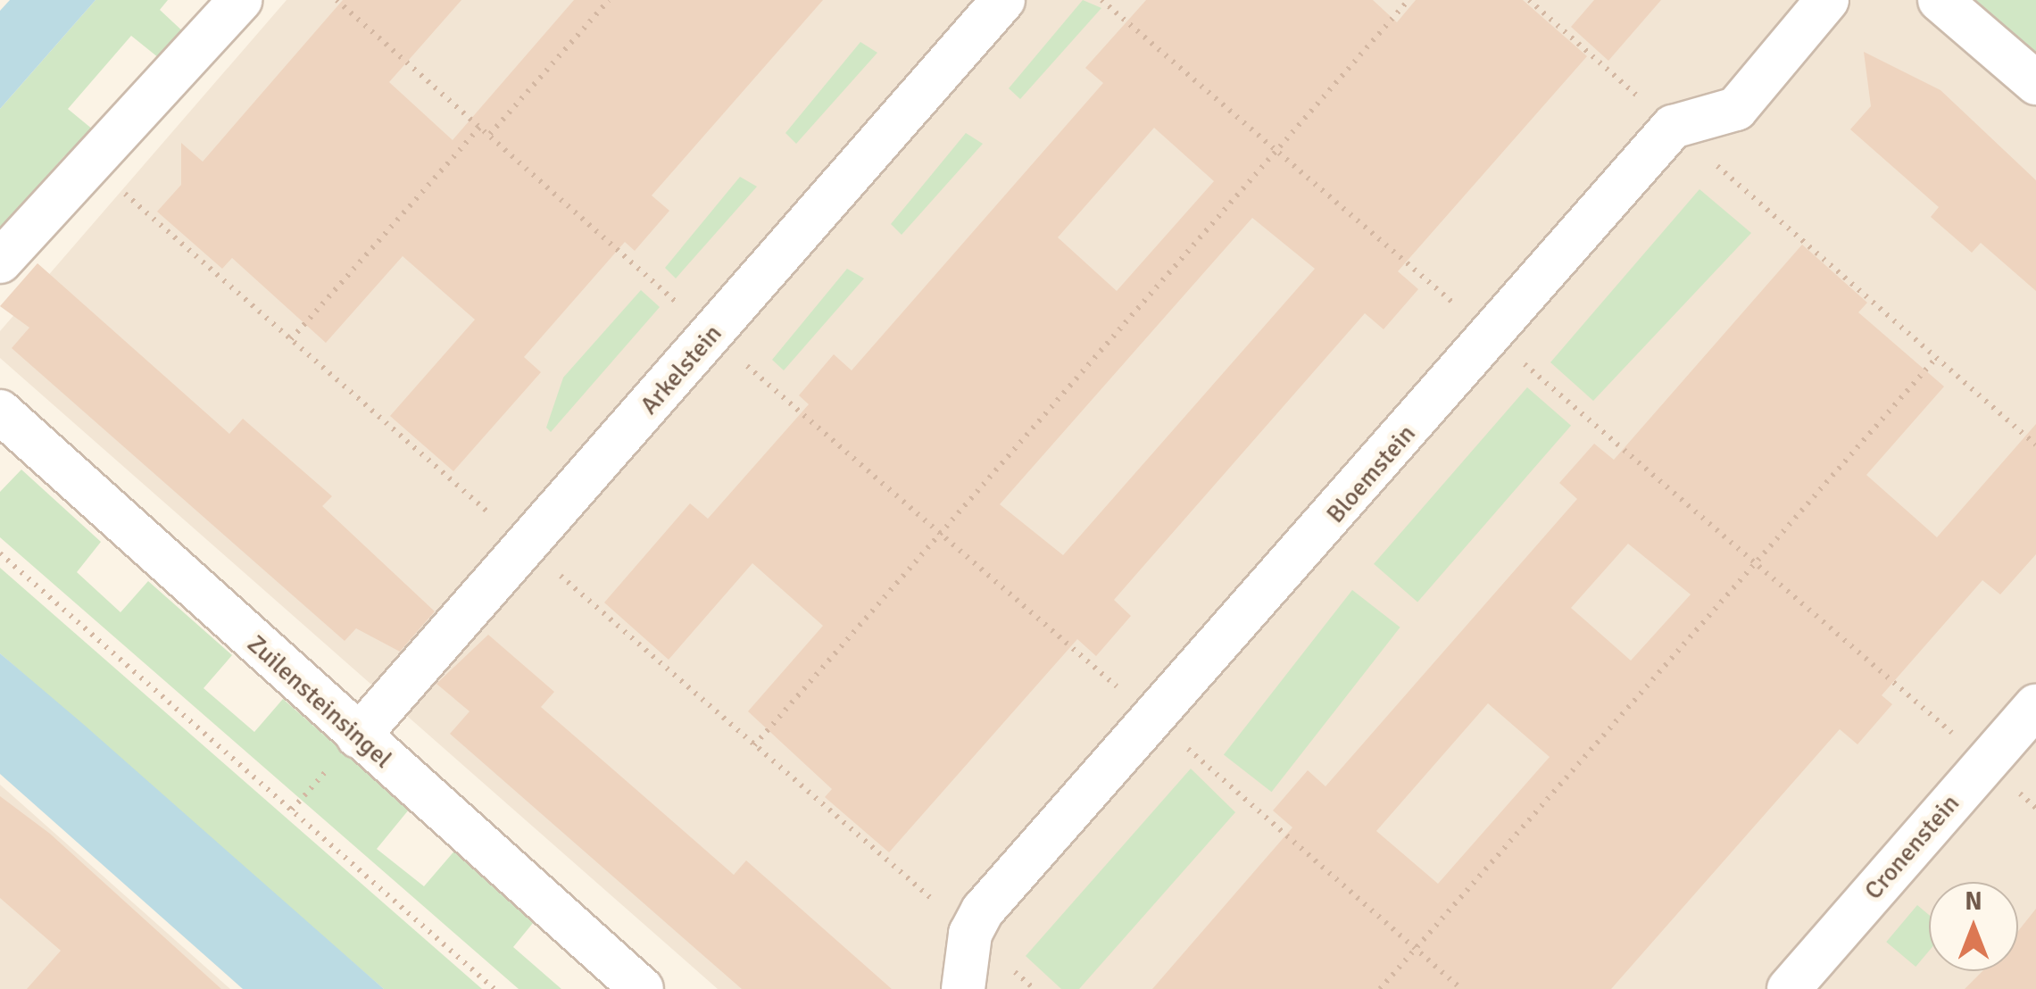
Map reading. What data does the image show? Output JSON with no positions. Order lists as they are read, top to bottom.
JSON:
{
  "streets": {
    "street": [
      "Arkelstein",
      "Bloemstein",
      "Zuilensteinsingel",
      "Cronenstein"
    ]
  },
  "crossings": [
    ["Arkelstein", "Zuilensteinsingel"]
  ],
  "north": "top"
}
